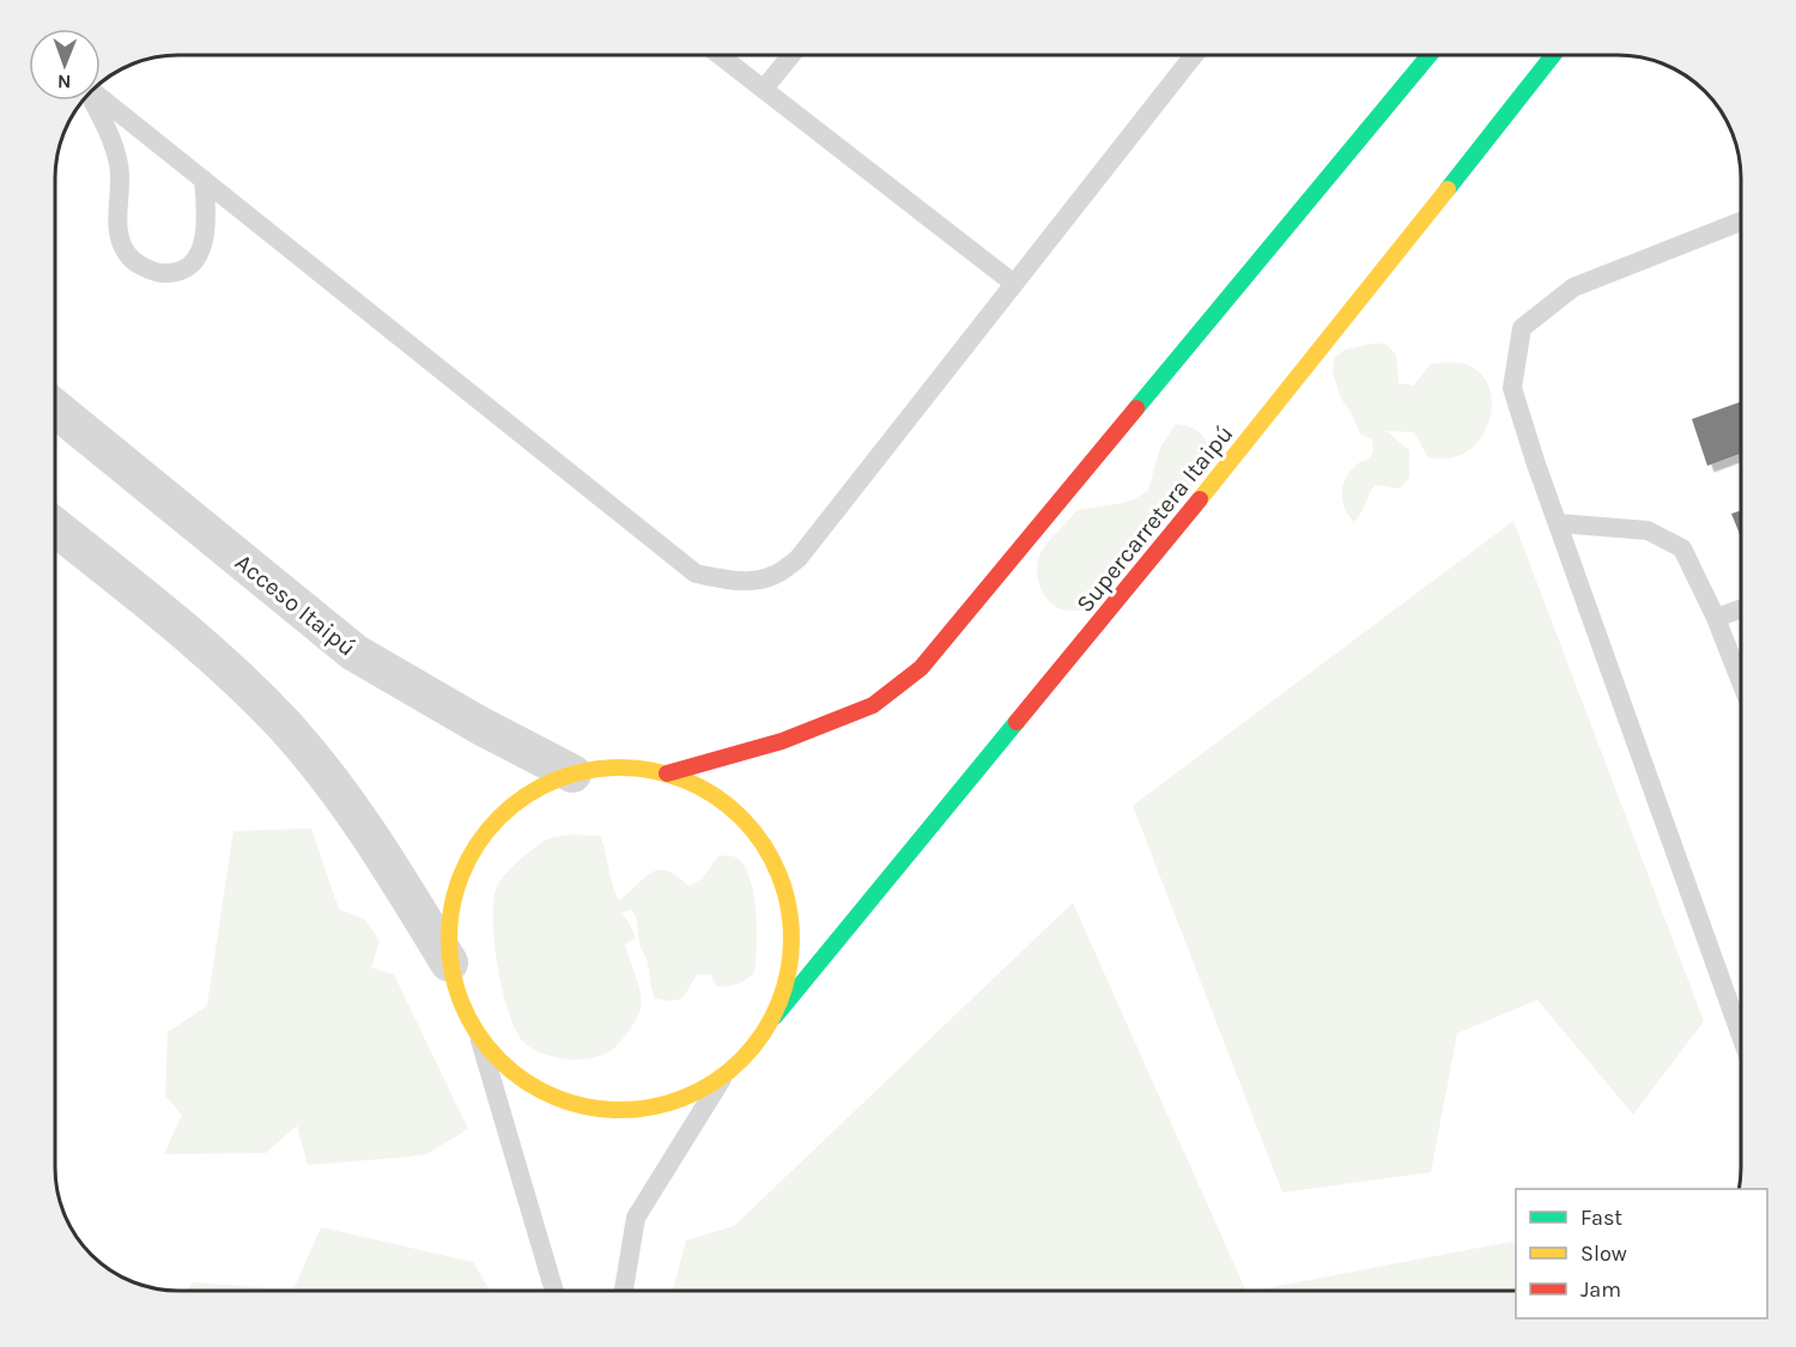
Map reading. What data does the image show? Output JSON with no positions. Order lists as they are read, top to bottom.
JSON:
{
  "streets": {
    "street": ["Supercarretera Itaipú", "Acceso Itaipú"]
  },
  "crossings": [
    ["Supercarretera Itaipú", "Acceso Itaipú"]
  ],
  "legend": ["Fast", "Slow", "Jam"],
  "north": "bottom"
}
